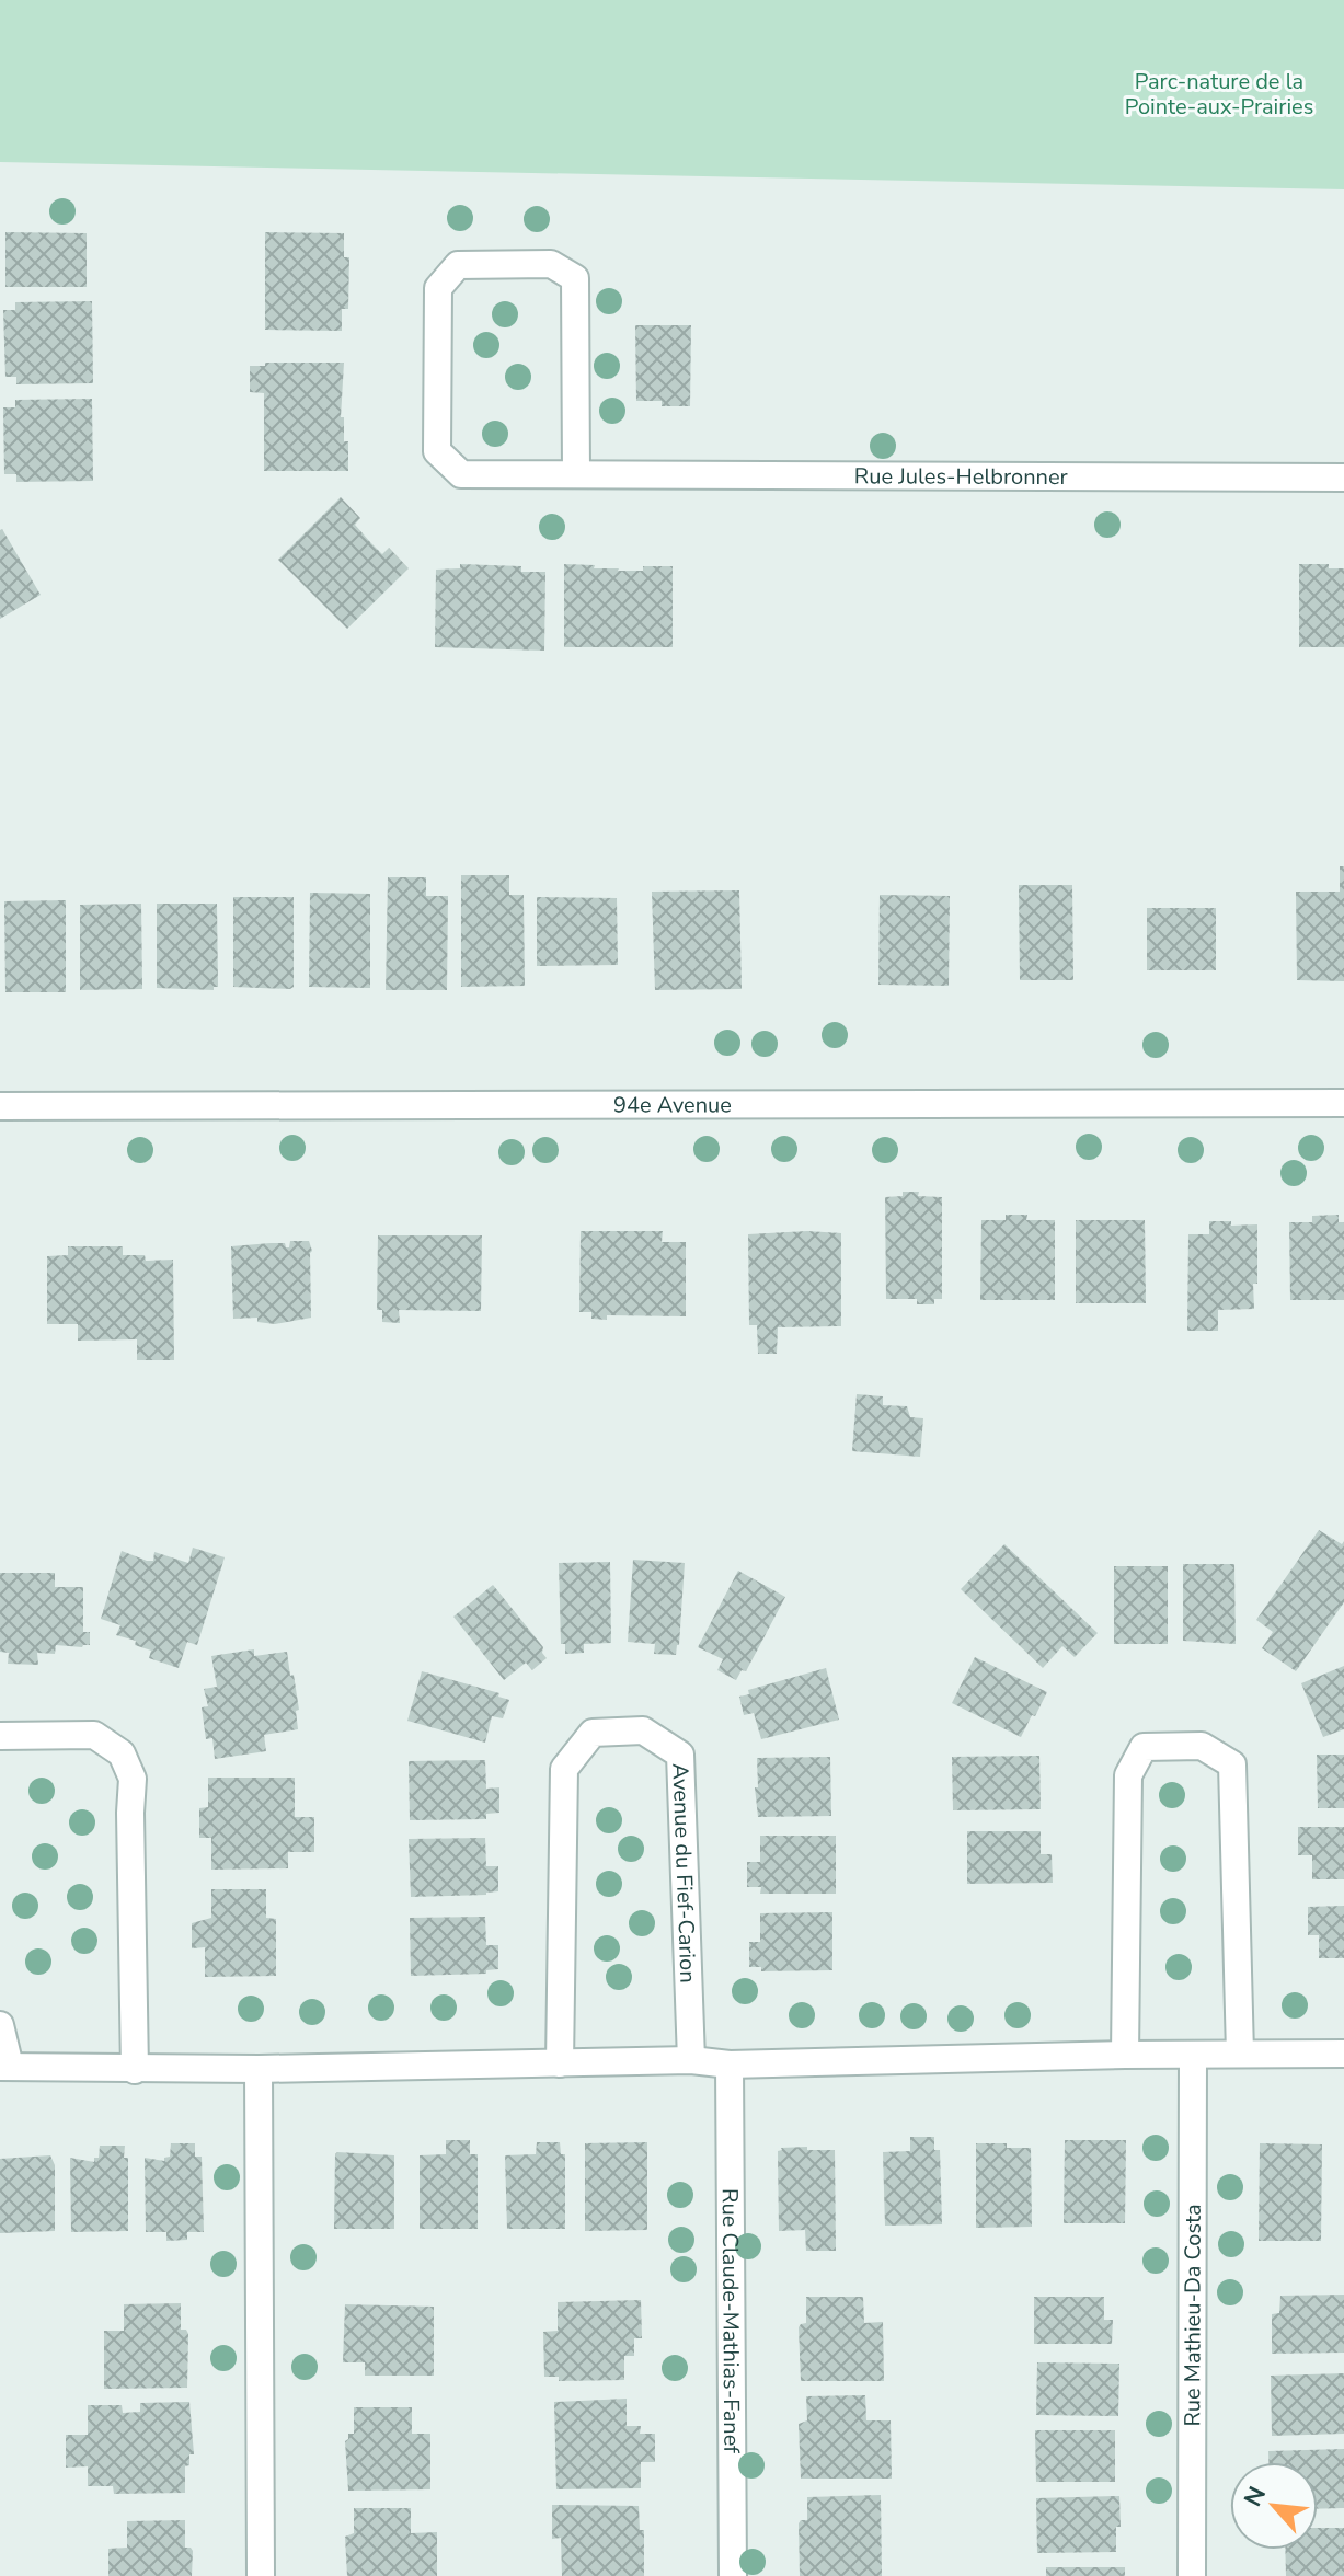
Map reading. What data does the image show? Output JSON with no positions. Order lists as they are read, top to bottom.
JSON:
{
  "streets": {
    "street": [
      "Rue Jules-Helbronner",
      "94e Avenue",
      "Avenue du Fief-Carion",
      "Rue Mathieu-Da Costa",
      "Rue Claude-Mathias-Fanef"
    ]
  },
  "parks": ["Parc-nature de la Pointe-aux-Prairies"],
  "north": "top left"
}
